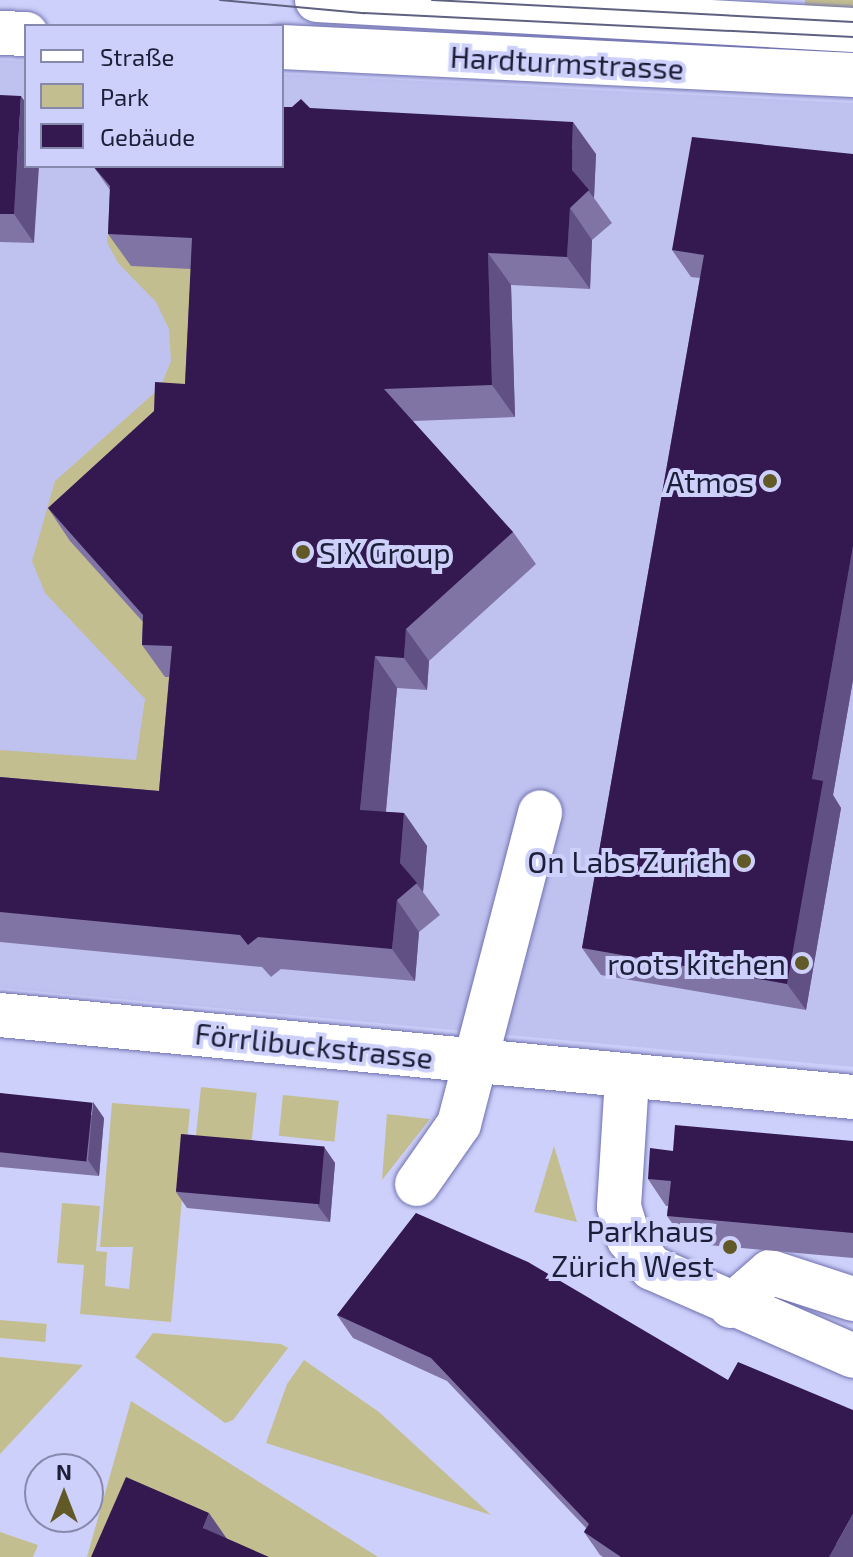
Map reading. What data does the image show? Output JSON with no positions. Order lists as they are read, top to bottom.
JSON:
{
  "streets": {
    "street": ["Hardturmstrasse", "Förrlibuckstrasse"]
  },
  "places": [
    "Atmos",
    "SIX Group",
    "On Labs Zurich",
    "roots kitchen",
    "Parkhaus Zürich West"
  ],
  "legend": ["Straße", "Park", "Gebäude"],
  "north": "top"
}
